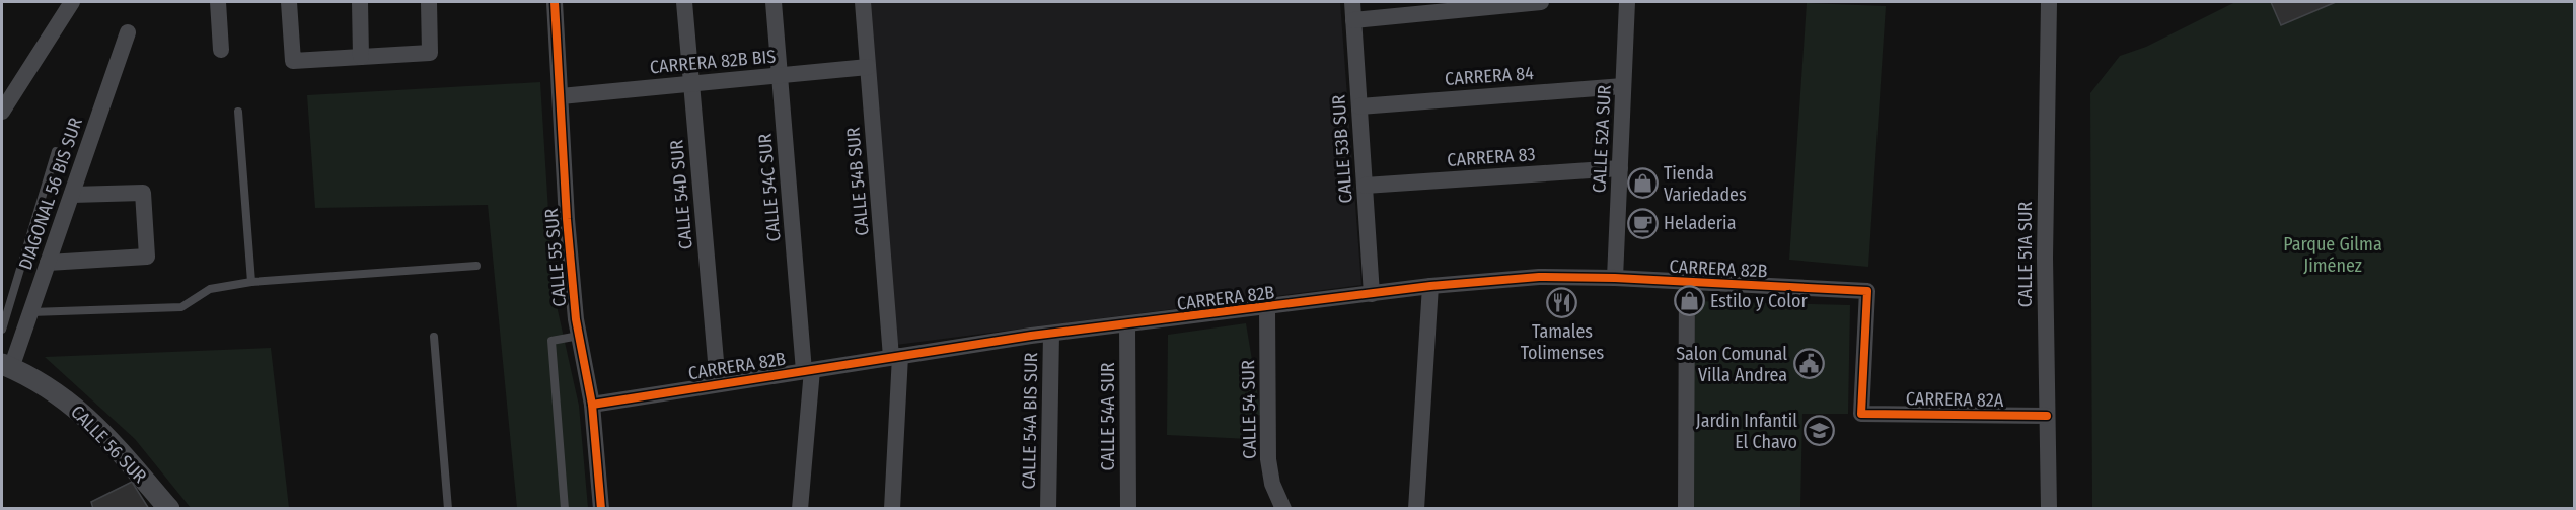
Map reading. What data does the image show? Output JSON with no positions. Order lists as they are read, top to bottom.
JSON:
{
  "streets": {
    "street": [
      "CARRERA 82B BIS",
      "CARRERA 84",
      "CALLE 52A SUR",
      "CALLE 53B SUR",
      "CARRERA 83",
      "CALLE 54B SUR",
      "CALLE 54C SUR",
      "DIAGONAL 56 BIS SUR",
      "CALLE 54D SUR",
      "CALLE 51A SUR",
      "CALLE 55 SUR",
      "CARRERA 82B",
      "CARRERA 82A",
      "CALLE 54 SUR",
      "CALLE 54A SUR",
      "CALLE 54A BIS SUR",
      "CALLE 56 SUR"
    ]
  },
  "crossings": [
    ["CARRERA 82B BIS", "CALLE 54B SUR"],
    ["CARRERA 82B BIS", "CALLE 54C SUR"],
    ["CARRERA 82B BIS", "CALLE 54D SUR"],
    ["CARRERA 82B BIS", "CALLE 55 SUR"],
    ["CARRERA 84", "CALLE 52A SUR"],
    ["CARRERA 84", "CALLE 53B SUR"],
    ["CALLE 52A SUR", "CARRERA 83"],
    ["CALLE 52A SUR", "CARRERA 82B"],
    ["CALLE 53B SUR", "CARRERA 83"],
    ["CALLE 53B SUR", "CARRERA 82B"],
    ["CALLE 54B SUR", "CARRERA 82B"],
    ["CALLE 54C SUR", "CARRERA 82B"],
    ["DIAGONAL 56 BIS SUR", "CALLE 56 SUR"],
    ["CALLE 54D SUR", "CARRERA 82B"],
    ["CALLE 51A SUR", "CARRERA 82A"],
    ["CALLE 55 SUR", "CARRERA 82B"],
    ["CARRERA 82B", "CARRERA 82A"],
    ["CARRERA 82B", "CALLE 54 SUR"],
    ["CARRERA 82B", "CALLE 54A SUR"],
    ["CARRERA 82B", "CALLE 54A BIS SUR"]
  ],
  "parks": ["Parque Gilma Jiménez"],
  "places": {
    "shop": ["Tienda Variedades", "Estilo y Color"],
    "cafe": ["Heladeria"],
    "restaurant": ["Tamales Tolimenses"],
    "public building": ["Salon Comunal Villa Andrea"],
    "school or university": ["Jardin Infantil El Chavo"]
  }
}
